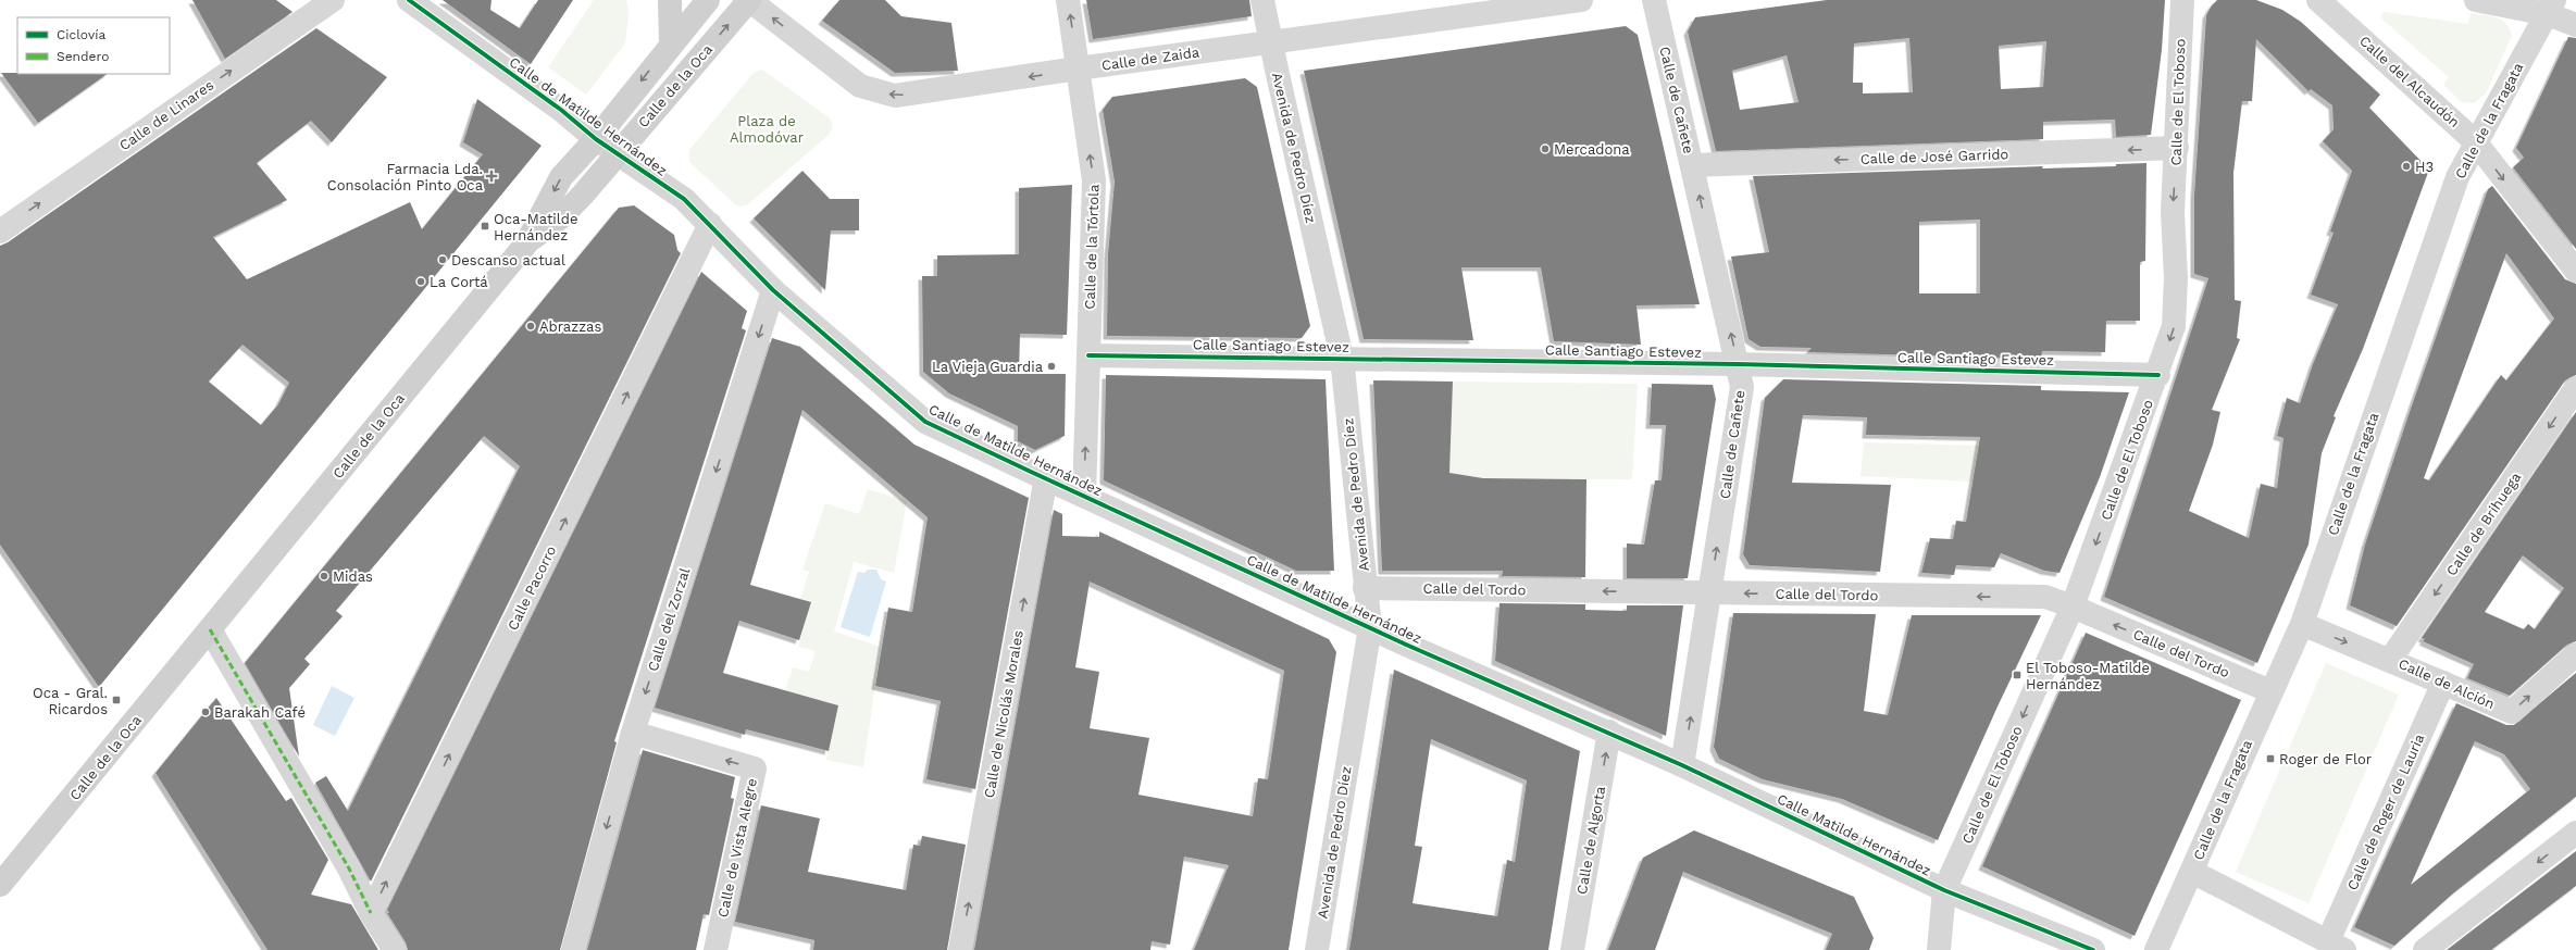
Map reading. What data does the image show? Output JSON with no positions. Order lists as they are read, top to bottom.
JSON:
{
  "streets": {
    "main road": ["Calle de la Oca"],
    "street": [
      "Calle de Zaida",
      "Calle del Alcaudón",
      "Calle de Cañete",
      "Calle de El Toboso",
      "Calle de Linares",
      "Calle de Matilde Hernández",
      "Calle de la Fragata",
      "Avenida de Pedro Díez",
      "Calle de José Garrido",
      "Calle de la Tórtola",
      "Calle Santiago Estevez",
      "Calle de Brihuega",
      "Calle Pacorro",
      "Calle del Tordo",
      "Calle del Zorzal",
      "Calle de Alción",
      "Calle de Nicolás Morales",
      "Calle de Roger de Lauria",
      "Calle Matilde Hernández",
      "Calle de Algorta",
      "Calle de Vista Alegre"
    ]
  },
  "crossings": [
    ["Calle de Zaida", "Calle de la Oca"],
    ["Calle de Zaida", "Avenida de Pedro Díez"],
    ["Calle de Zaida", "Calle de la Tórtola"],
    ["Calle del Alcaudón", "Calle de la Fragata"],
    ["Calle de la Oca", "Calle de Matilde Hernández"],
    ["Calle de Cañete", "Calle de José Garrido"],
    ["Calle de Cañete", "Calle Santiago Estevez"],
    ["Calle de Cañete", "Calle del Tordo"],
    ["Calle de Cañete", "Calle Matilde Hernández"],
    ["Calle de El Toboso", "Calle de José Garrido"],
    ["Calle de El Toboso", "Calle Santiago Estevez"],
    ["Calle de El Toboso", "Calle del Tordo"],
    ["Calle de El Toboso", "Calle Matilde Hernández"],
    ["Calle de Matilde Hernández", "Avenida de Pedro Díez"],
    ["Calle de Matilde Hernández", "Calle de la Tórtola"],
    ["Calle de Matilde Hernández", "Calle Pacorro"],
    ["Calle de Matilde Hernández", "Calle del Zorzal"],
    ["Calle de Matilde Hernández", "Calle de Nicolás Morales"],
    ["Calle de Matilde Hernández", "Calle Matilde Hernández"],
    ["Calle de Matilde Hernández", "Calle de Algorta"],
    ["Calle de la Fragata", "Calle del Tordo"],
    ["Calle de la Fragata", "Calle de Alción"],
    ["Avenida de Pedro Díez", "Calle Santiago Estevez"],
    ["Avenida de Pedro Díez", "Calle del Tordo"],
    ["Calle de la Tórtola", "Calle Santiago Estevez"],
    ["Calle de Brihuega", "Calle de Alción"],
    ["Calle del Zorzal", "Calle de Vista Alegre"],
    ["Calle de Alción", "Calle de Roger de Lauria"],
    ["Calle Matilde Hernández", "Calle de Algorta"]
  ],
  "one_way": [
    "Calle de Zaida",
    "Calle del Alcaudón",
    "Calle de Cañete",
    "Calle de El Toboso",
    "Calle de Linares",
    "Calle de José Garrido",
    "Calle de la Tórtola",
    "Calle de Brihuega",
    "Calle Pacorro",
    "Calle del Tordo",
    "Calle del Zorzal",
    "Calle de Alción",
    "Calle de Nicolás Morales",
    "Calle de Algorta"
  ],
  "parks": ["Plaza de Almodóvar"],
  "places": {
    "other": [
      "Mercadona",
      "H3",
      "Descanso actual",
      "La Cortá",
      "Abrazzas",
      "La Vieja Guardia",
      "Midas",
      "Barakah Café"
    ],
    "health": ["Farmacia Lda. Consolación Pinto Oca"],
    "transit": [
      "Oca-Matilde Hernández",
      "El Toboso-Matilde Hernández",
      "Oca - Gral. Ricardos",
      "Roger de Flor"
    ]
  },
  "legend": ["Ciclovía", "Sendero"]
}
